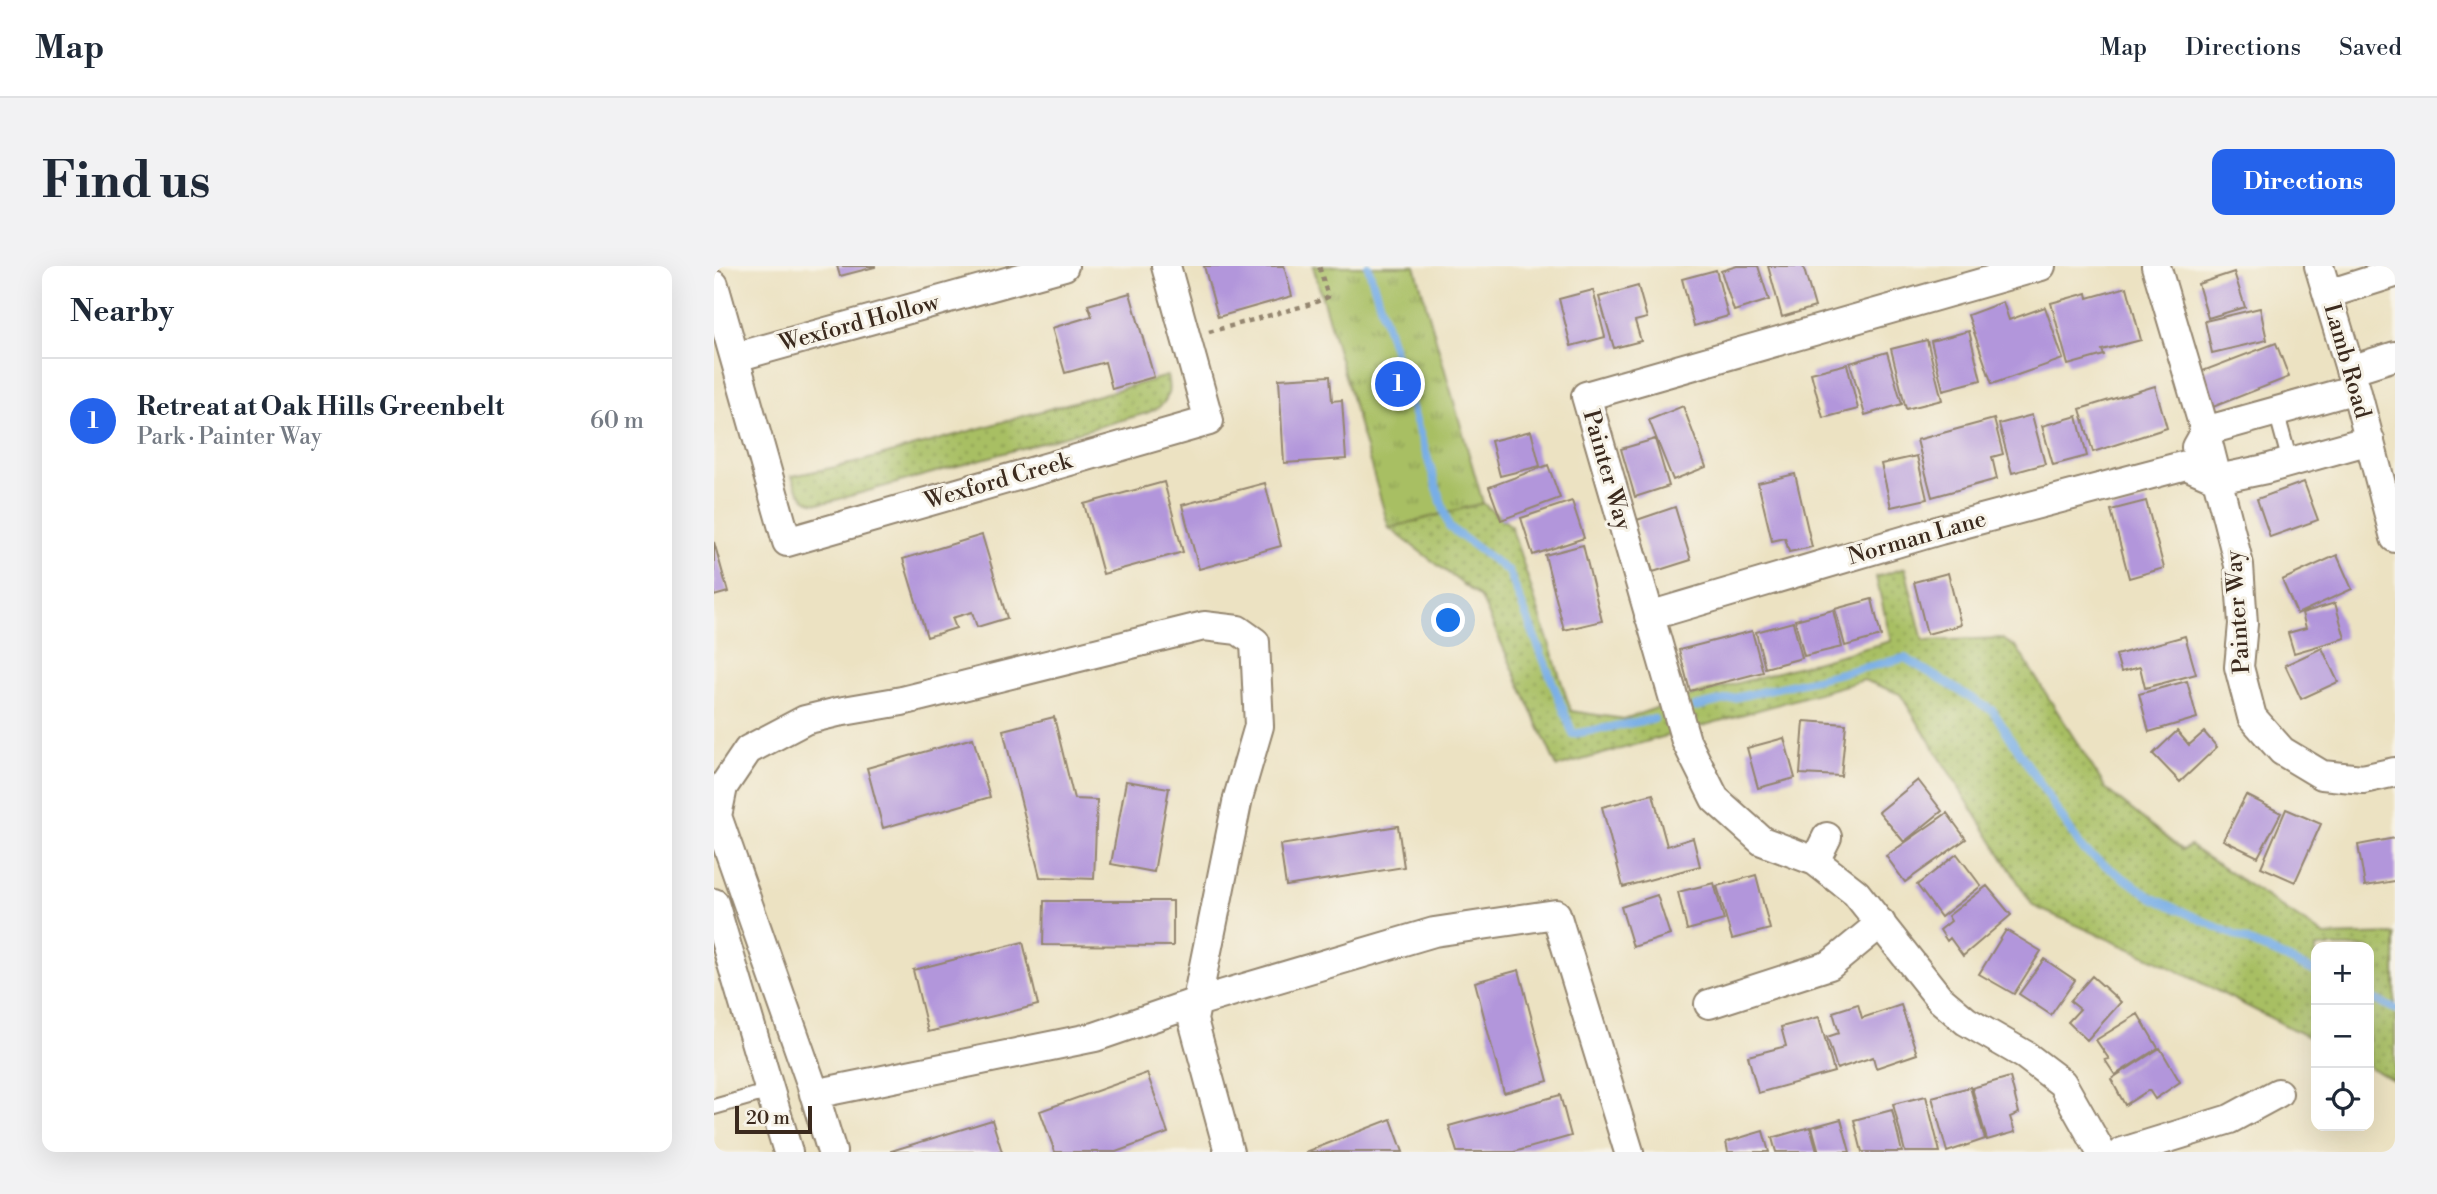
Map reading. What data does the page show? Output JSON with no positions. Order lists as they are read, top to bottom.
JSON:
{
  "streets": {
    "street": [
      "Wexford Hollow",
      "Lamb Road",
      "Painter Way",
      "Wexford Creek",
      "Norman Lane"
    ]
  },
  "crossings": [
    ["Wexford Hollow", "Wexford Creek"],
    ["Painter Way", "Norman Lane"]
  ],
  "scale_bar": "20 m",
  "page": {
    "header": "Map",
    "nav": ["Map", "Directions", "Saved"],
    "buttons": "Directions",
    "title": "Find us",
    "heading": "Nearby",
    "list": [
      {
        "mark": "1",
        "name": "Retreat at Oak Hills Greenbelt",
        "note": "Park · Painter Way",
        "value": "60 m"
      }
    ],
    "pins": "1",
    "map_buttons": ["+", "−"],
    "scale": "20 m"
  }
}
